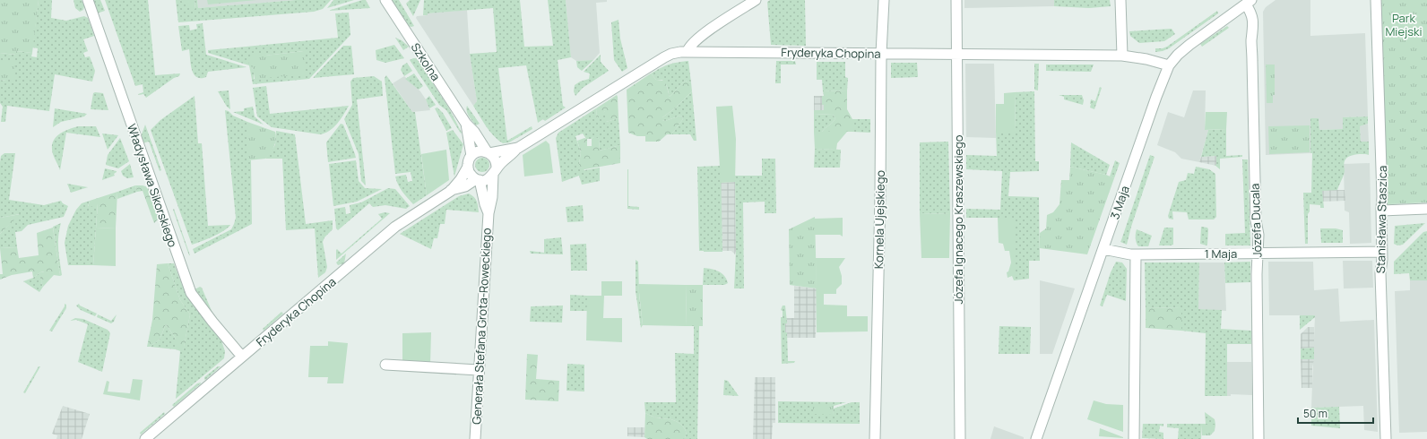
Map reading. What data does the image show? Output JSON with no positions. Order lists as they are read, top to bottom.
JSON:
{
  "streets": {
    "street": [
      "Fryderyka Chopina",
      "Szkolna",
      "Władysława Sikorskiego",
      "3 Maja",
      "Kornela Ujejskiego",
      "Józefa Ignacego Kraszewskiego",
      "Stanisława Staszica",
      "Józefa Ducala",
      "1 Maja",
      "Generała Stefana Grota-Roweckiego"
    ]
  },
  "crossings": [
    ["Fryderyka Chopina", "Władysława Sikorskiego"],
    ["Fryderyka Chopina", "3 Maja"],
    ["Fryderyka Chopina", "Kornela Ujejskiego"],
    ["Fryderyka Chopina", "Józefa Ignacego Kraszewskiego"],
    ["3 Maja", "Józefa Ducala"],
    ["3 Maja", "1 Maja"],
    ["Stanisława Staszica", "1 Maja"],
    ["Józefa Ducala", "1 Maja"]
  ],
  "parks": ["Park Miejski"],
  "scale_bar": "50 m"
}
